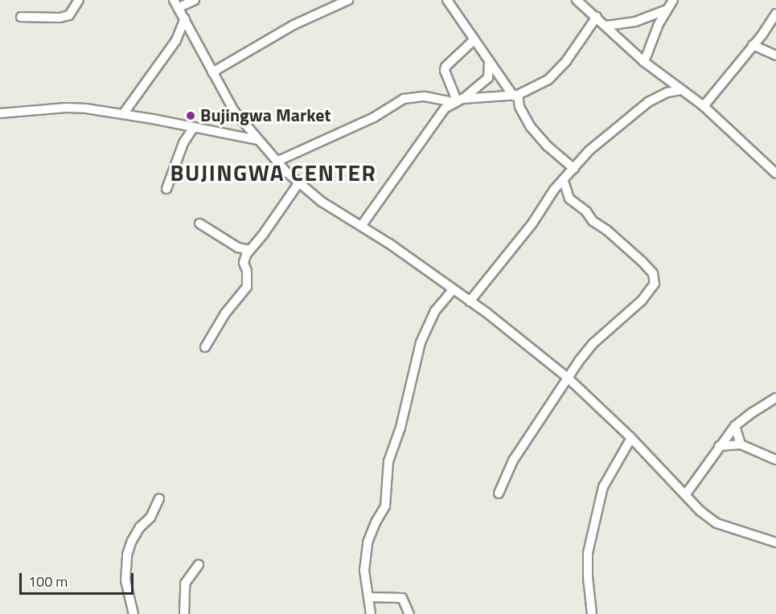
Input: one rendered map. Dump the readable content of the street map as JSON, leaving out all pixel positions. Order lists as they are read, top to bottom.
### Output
{
  "districts": ["BUJINGWA CENTER"],
  "places": ["Bujingwa Market"],
  "scale_bar": "100 m"
}
